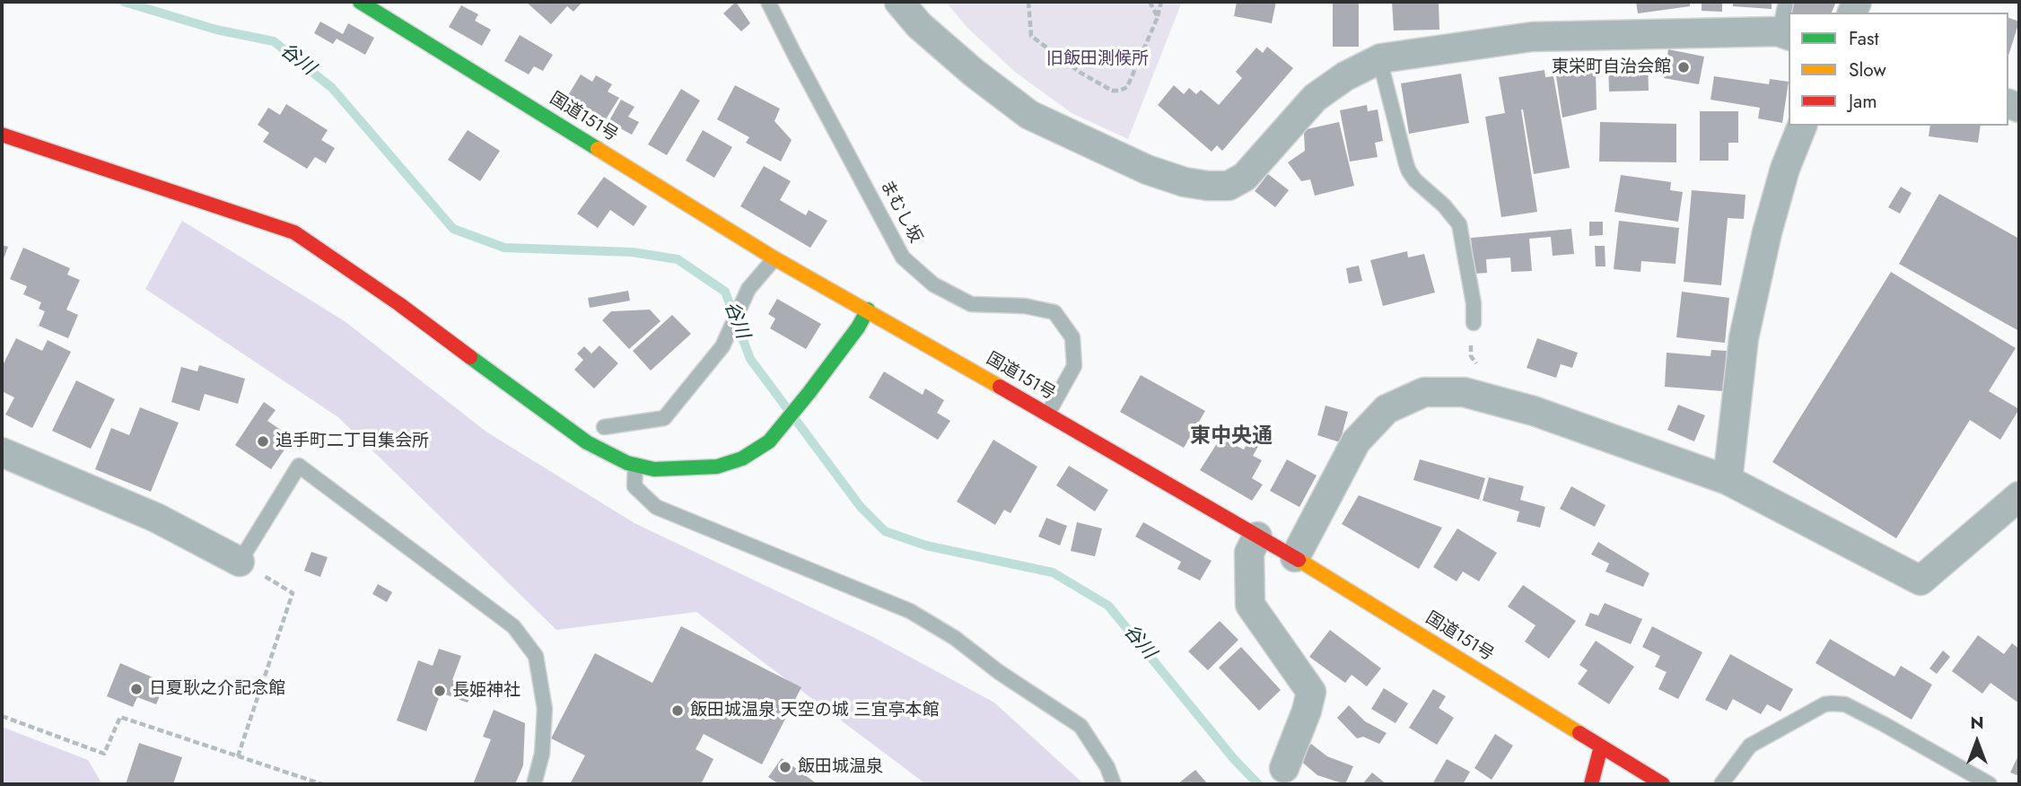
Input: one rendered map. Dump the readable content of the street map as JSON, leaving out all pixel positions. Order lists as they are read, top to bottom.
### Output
{
  "streets": {
    "main road": ["国道151号"],
    "lane": ["まむし坂"]
  },
  "crossings": [
    ["国道151号", "まむし坂"]
  ],
  "districts": ["東中央通"],
  "water": ["谷川"],
  "parks": ["旧飯田測候所"],
  "places": [
    "東栄町自治会館",
    "追手町二丁目集会所",
    "日夏耿之介記念館",
    "長姫神社",
    "飯田城温泉 天空の城 三宜亭本館",
    "飯田城温泉"
  ],
  "legend": ["Fast", "Slow", "Jam"],
  "north": "top"
}
